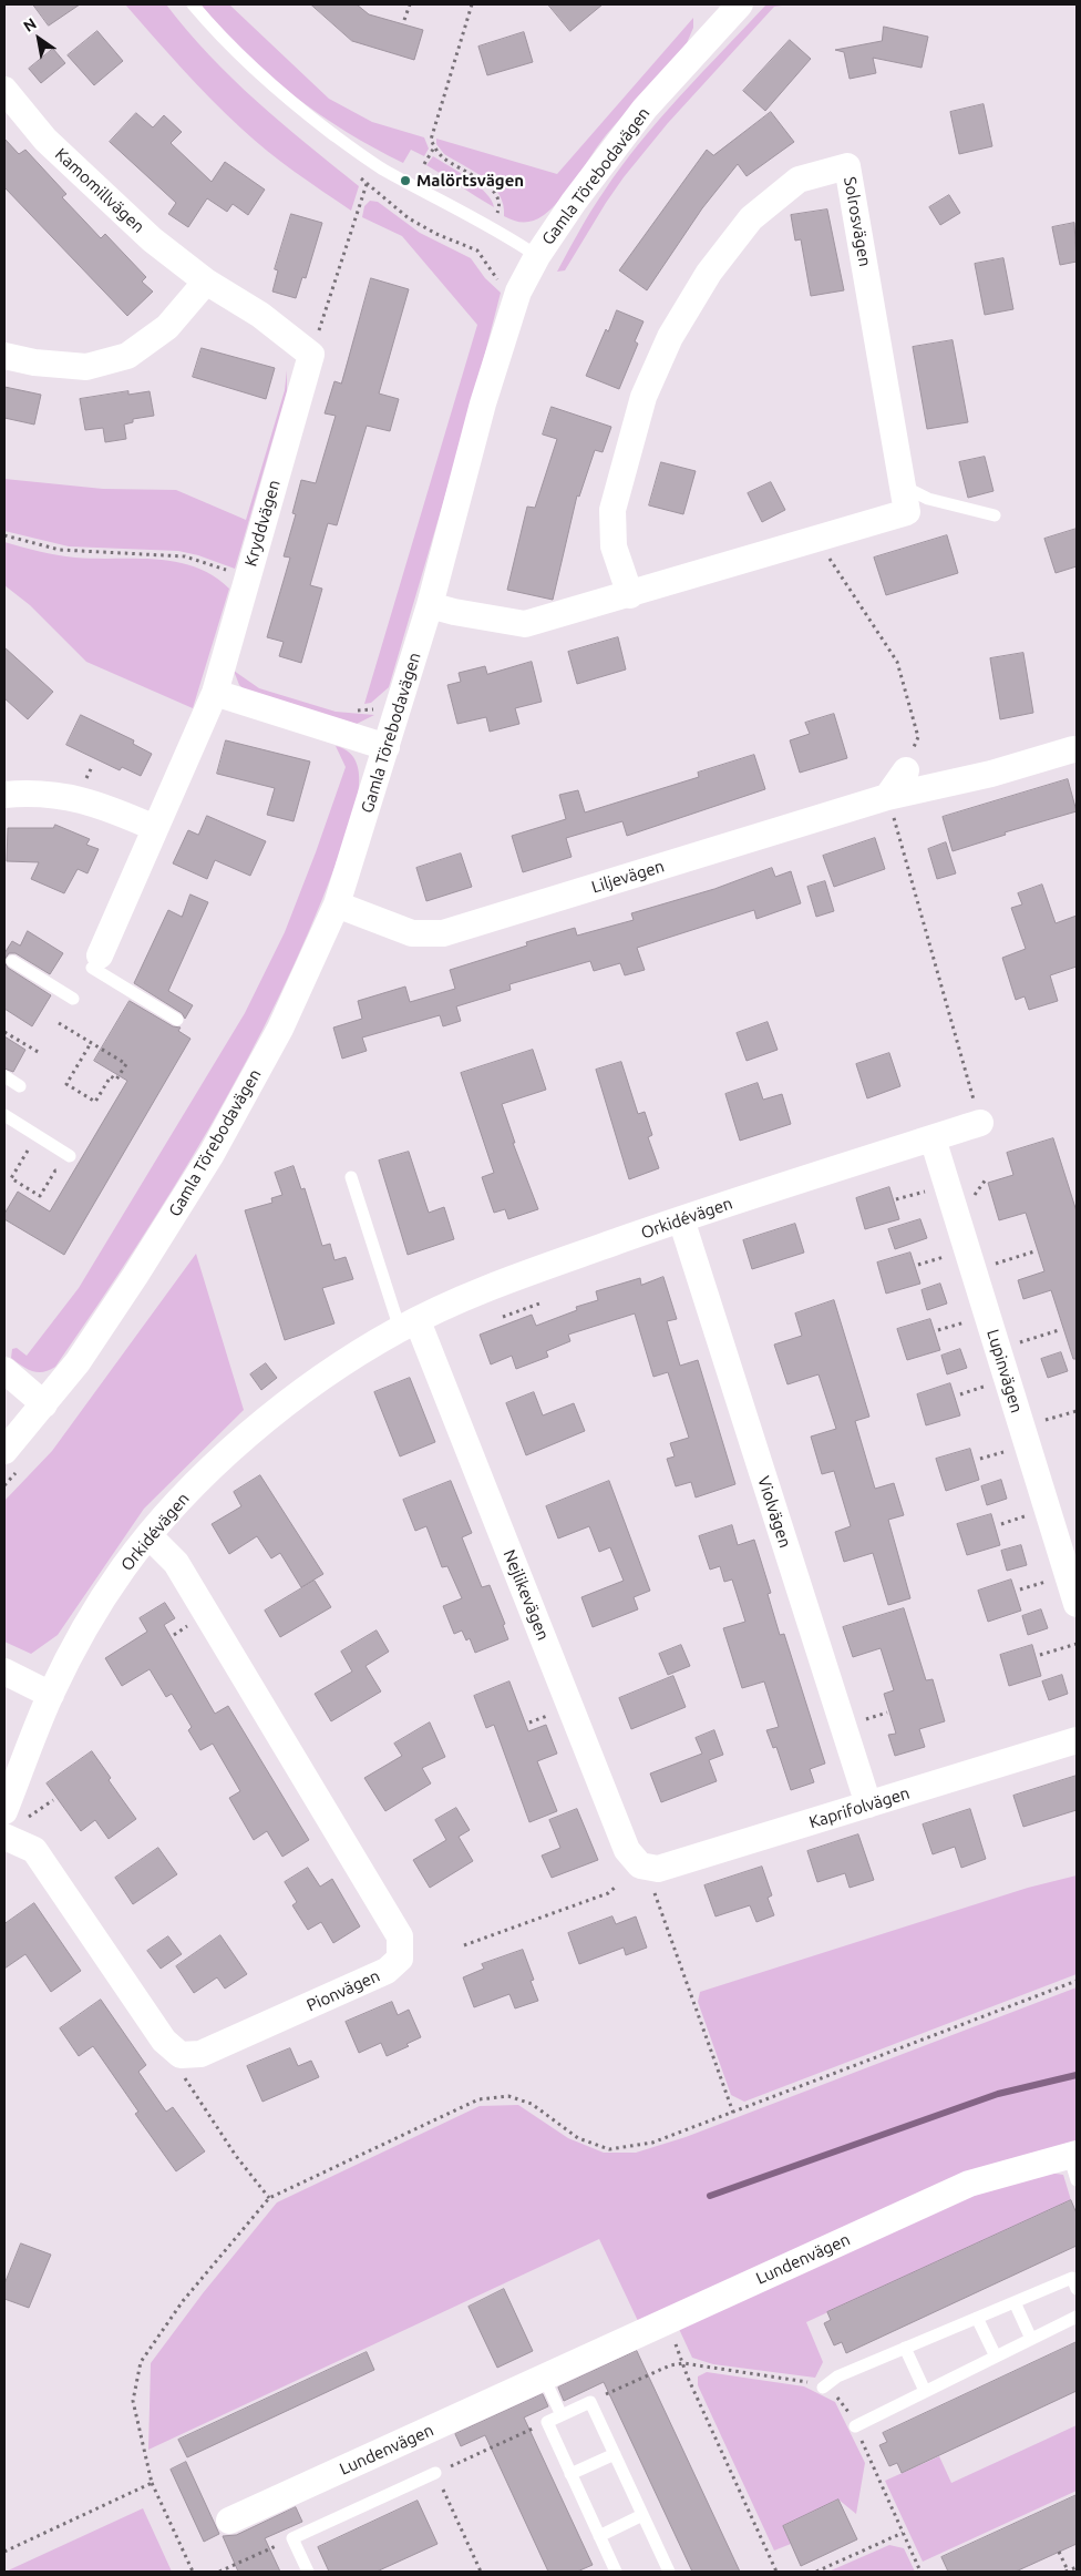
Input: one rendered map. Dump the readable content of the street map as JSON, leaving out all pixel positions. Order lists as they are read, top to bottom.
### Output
{
  "streets": {
    "street": [
      "Gamla Törebodavägen",
      "Kamomillvägen",
      "Solrosvägen",
      "Kryddvägen",
      "Liljevägen",
      "Orkidévägen",
      "Lupinvägen",
      "Violvägen",
      "Nejlikevägen",
      "Kaprifolvägen",
      "Pionvägen",
      "Lundenvägen"
    ]
  },
  "crossings": [
    ["Gamla Törebodavägen", "Solrosvägen"],
    ["Gamla Törebodavägen", "Liljevägen"],
    ["Kamomillvägen", "Kryddvägen"],
    ["Orkidévägen", "Lupinvägen"],
    ["Orkidévägen", "Violvägen"],
    ["Orkidévägen", "Nejlikevägen"],
    ["Orkidévägen", "Pionvägen"],
    ["Violvägen", "Kaprifolvägen"],
    ["Nejlikevägen", "Kaprifolvägen"]
  ],
  "places": ["Malörtsvägen"],
  "north": "top left"
}
